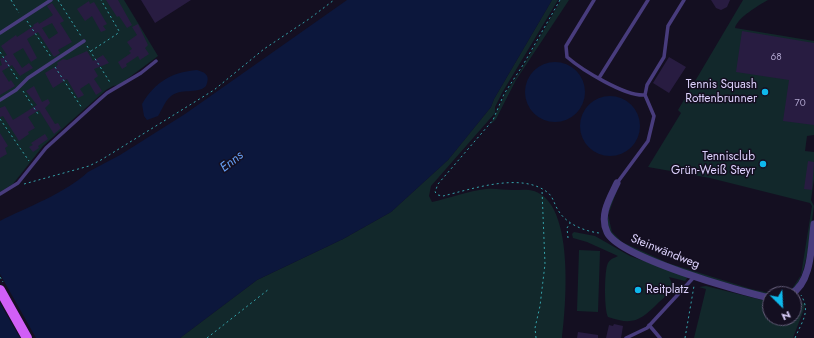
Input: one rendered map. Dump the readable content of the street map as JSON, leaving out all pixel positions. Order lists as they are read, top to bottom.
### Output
{
  "streets": {
    "street": ["Steinwändweg"]
  },
  "water": ["Enns"],
  "places": ["Tennis Squash Rottenbrunner", "Tennisclub Grün-Weiß Steyr", "Reitplatz"],
  "house_numbers": ["68", "70"],
  "north": "bottom right"
}
